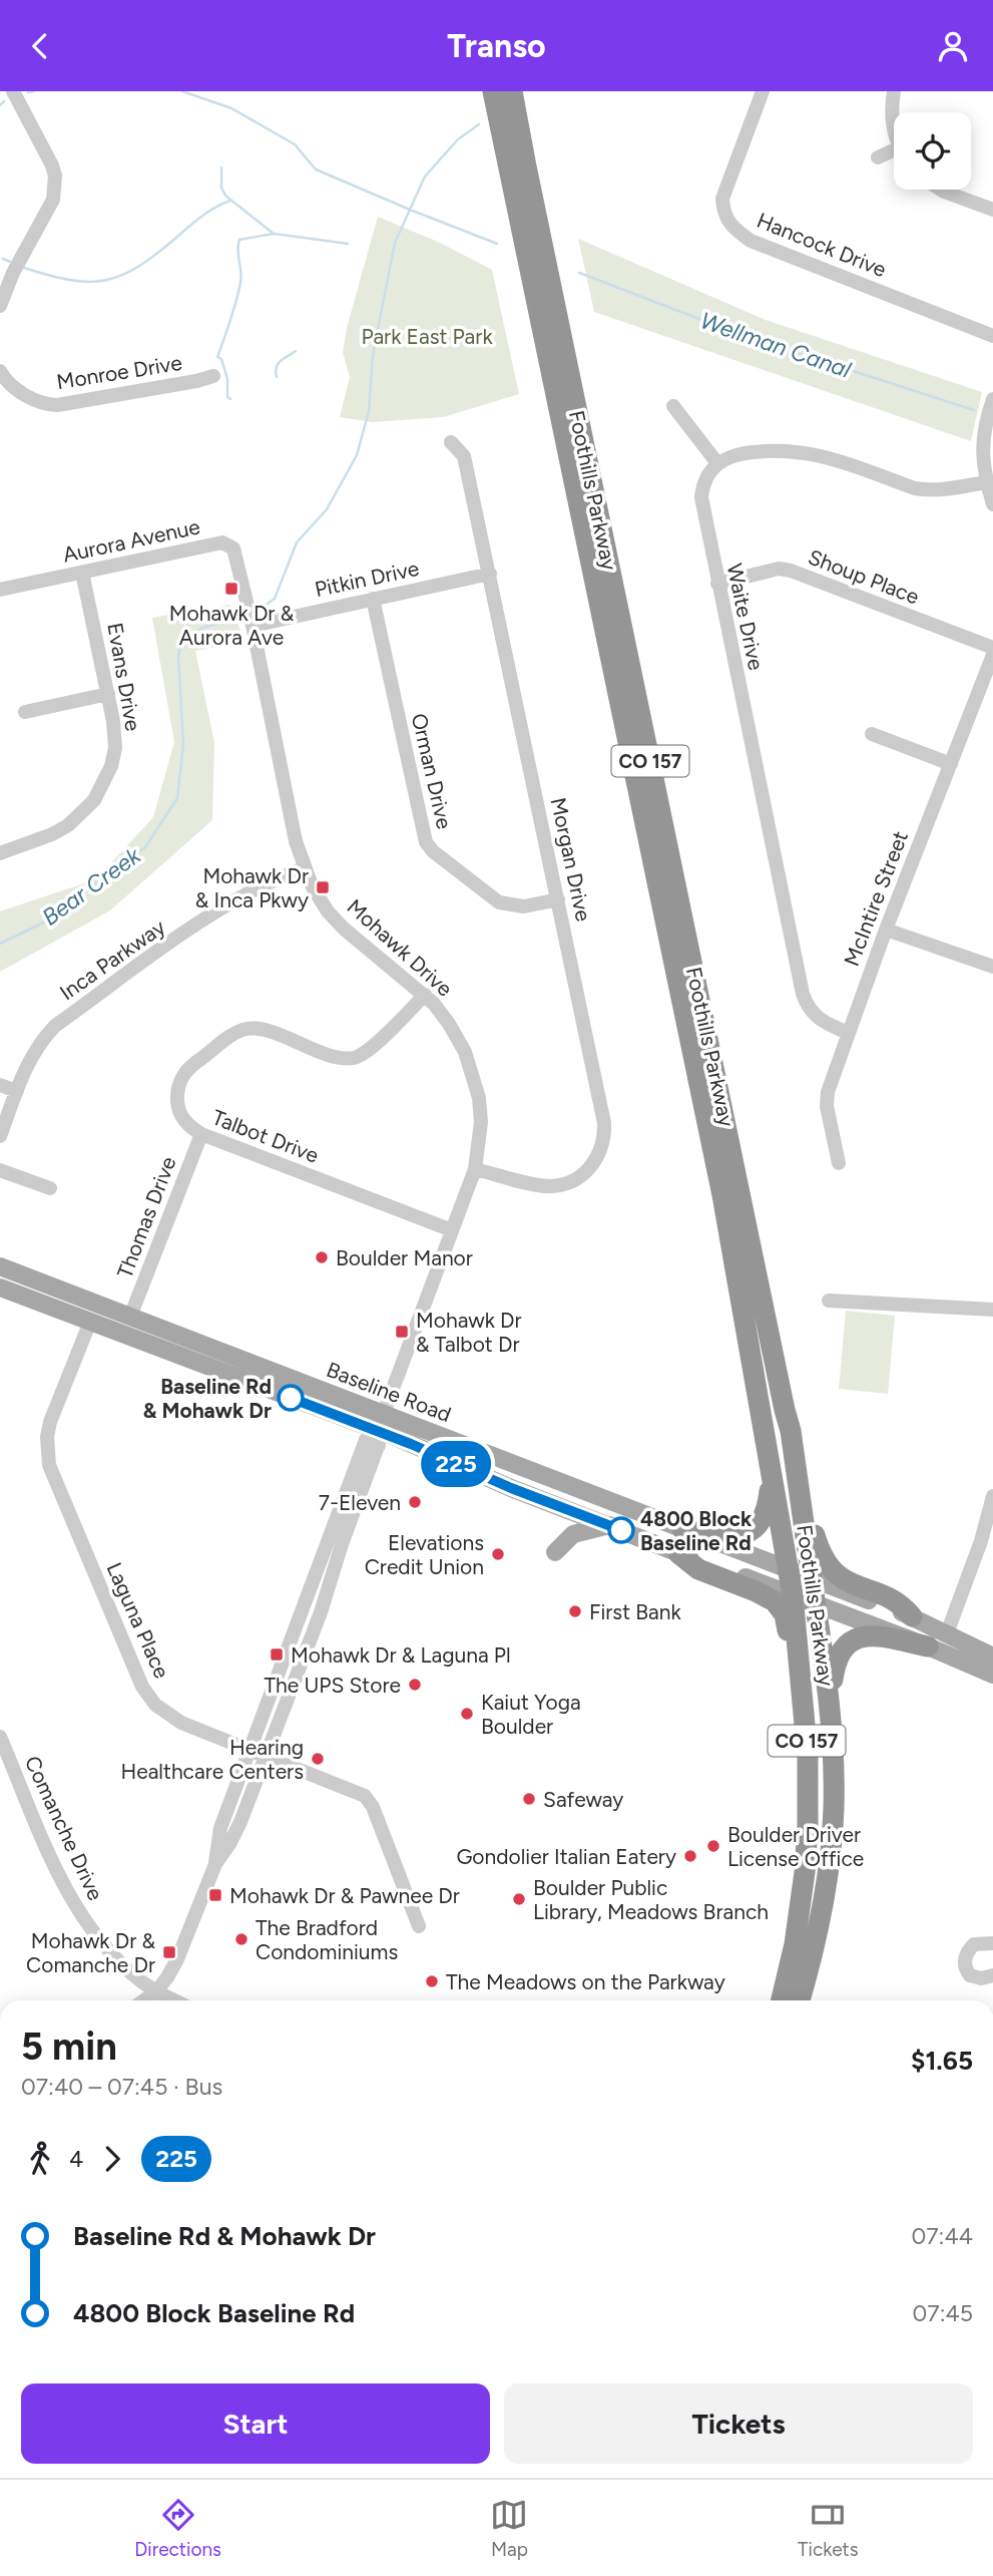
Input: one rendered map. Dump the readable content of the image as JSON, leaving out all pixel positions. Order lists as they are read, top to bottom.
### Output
{
  "streets": {
    "highway": ["Foothills Parkway", "CO 157"],
    "main road": ["Baseline Road"],
    "street": [
      "Hancock Drive",
      "Monroe Drive",
      "Aurora Avenue",
      "Shoup Place",
      "Pitkin Drive",
      "Waite Drive",
      "Evans Drive",
      "Orman Drive",
      "Morgan Drive",
      "McIntire Street",
      "Mohawk Drive",
      "Inca Parkway",
      "Talbot Drive",
      "Thomas Drive",
      "Laguna Place",
      "Comanche Drive"
    ]
  },
  "crossings": [
    ["Foothills Parkway", "Baseline Road"],
    ["Aurora Avenue", "Pitkin Drive"],
    ["Aurora Avenue", "Evans Drive"],
    ["Aurora Avenue", "Mohawk Drive"],
    ["Shoup Place", "Waite Drive"],
    ["Pitkin Drive", "Orman Drive"],
    ["Pitkin Drive", "Morgan Drive"],
    ["Pitkin Drive", "Mohawk Drive"],
    ["Waite Drive", "McIntire Street"],
    ["Orman Drive", "Morgan Drive"],
    ["Morgan Drive", "Mohawk Drive"],
    ["Mohawk Drive", "Inca Parkway"],
    ["Mohawk Drive", "Talbot Drive"],
    ["Mohawk Drive", "Baseline Road"],
    ["Mohawk Drive", "Laguna Place"],
    ["Mohawk Drive", "Comanche Drive"],
    ["Talbot Drive", "Thomas Drive"],
    ["Thomas Drive", "Baseline Road"],
    ["Baseline Road", "Laguna Place"]
  ],
  "water": ["Wellman Canal", "Bear Creek"],
  "parks": ["Park East Park"],
  "places": {
    "transit": [
      "Mohawk Dr & Aurora Ave",
      "Mohawk Dr & Inca Pkwy",
      "Mohawk Dr & Talbot Dr",
      "Mohawk Dr & Laguna Pl",
      "Mohawk Dr & Pawnee Dr",
      "Mohawk Dr & Comanche Dr"
    ],
    "other": [
      "Boulder Manor",
      "Baseline Rd & Mohawk Dr",
      "7-Eleven",
      "4800 Block Baseline Rd",
      "Elevations Credit Union",
      "First Bank",
      "The UPS Store",
      "Kaiut Yoga Boulder",
      "Hearing Healthcare Centers",
      "Safeway",
      "Boulder Driver License Office",
      "Gondolier Italian Eatery",
      "Boulder Public Library, Meadows Branch",
      "The Bradford Condominiums",
      "The Meadows on the Parkway"
    ]
  },
  "lines": ["bus line 225"],
  "page": {
    "header": "Transo",
    "on_map": "225",
    "heading": ["5 min", "07:40 – 07:45 · Bus", "$1.65"],
    "legs": ["4", "225"],
    "list": [
      {
        "name": "Baseline Rd & Mohawk Dr",
        "value": "07:44"
      },
      {
        "name": "4800 Block Baseline Rd",
        "value": "07:45"
      }
    ],
    "buttons": ["Start", "Tickets"],
    "tabs": ["Directions", "Map", "Tickets"]
  }
}
